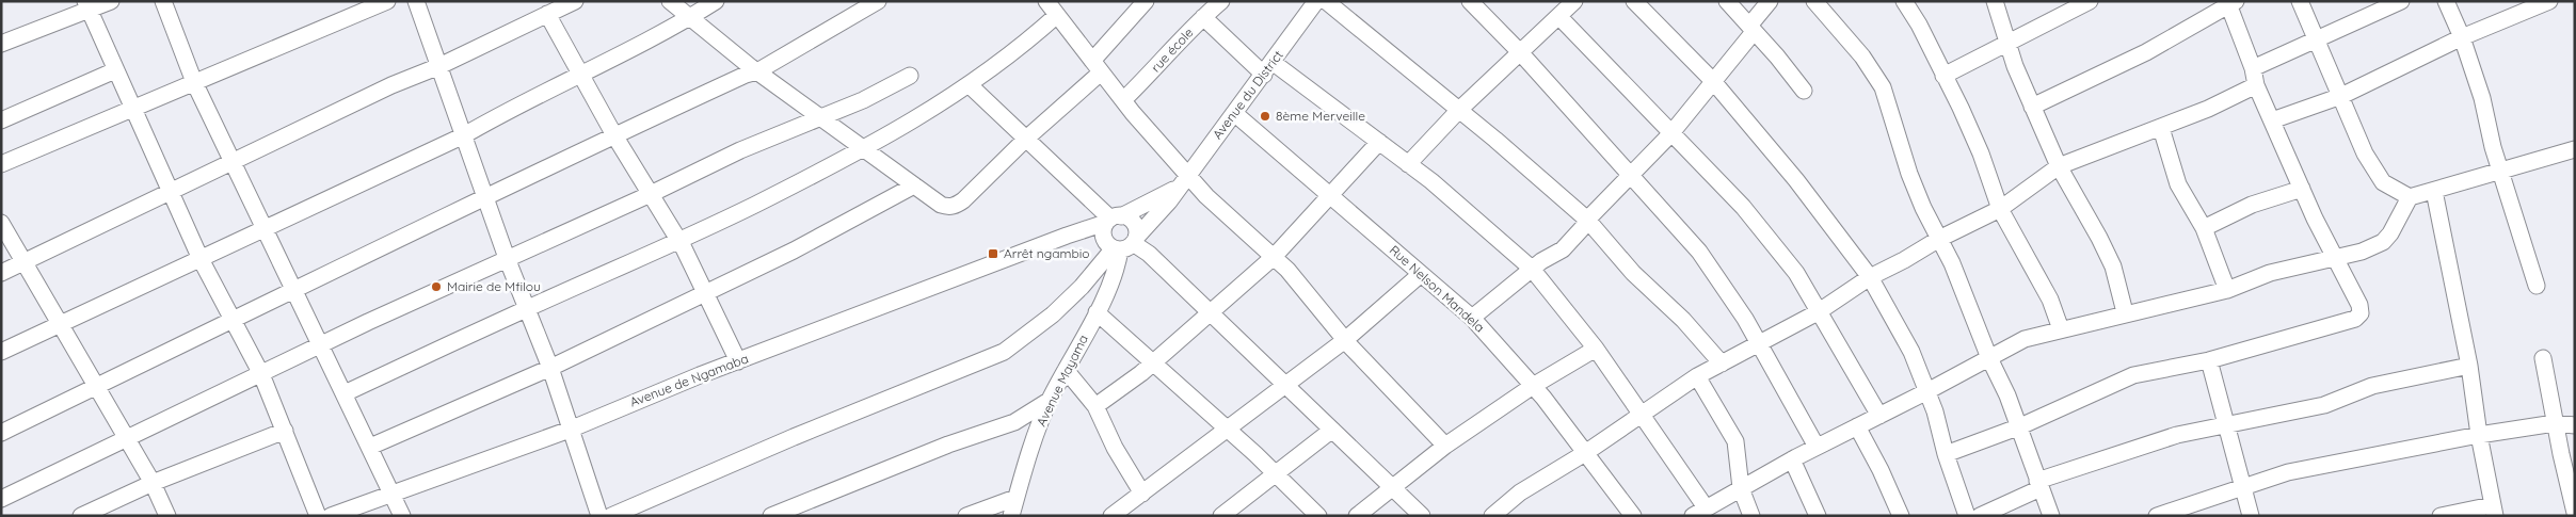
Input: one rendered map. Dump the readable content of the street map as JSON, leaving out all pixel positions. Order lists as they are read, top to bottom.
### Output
{
  "streets": {
    "street": [
      "rue école",
      "Avenue du District",
      "Rue Nelson Mandela",
      "Avenue de Ngamaba",
      "Avenue Mayama"
    ]
  },
  "crossings": [
    ["Avenue du District", "Rue Nelson Mandela"],
    ["Avenue du District", "Avenue de Ngamaba"],
    ["Avenue du District", "Avenue Mayama"],
    ["Avenue de Ngamaba", "Avenue Mayama"]
  ],
  "places": {
    "other": ["8ème Merveille", "Mairie de Mfilou"],
    "transit": ["Arrêt ngambio"]
  }
}
